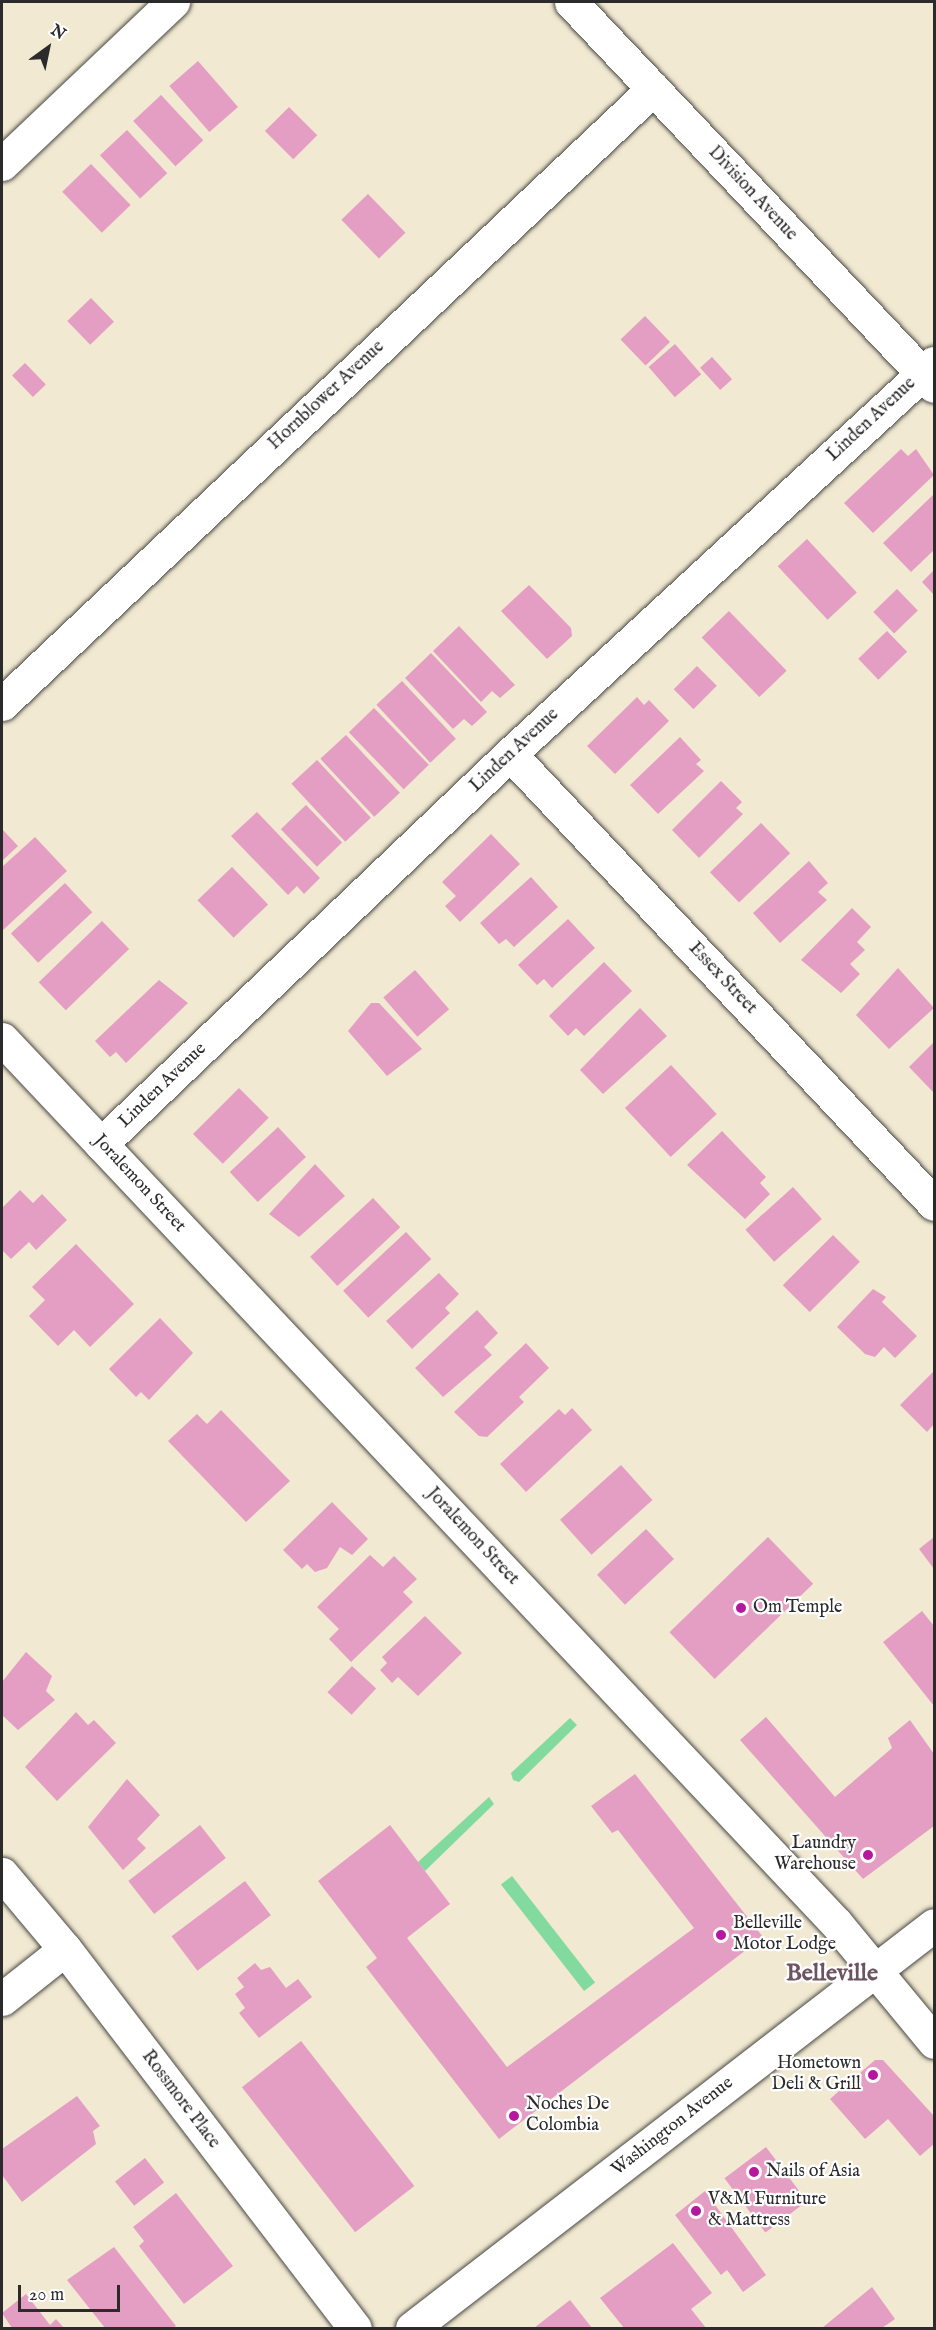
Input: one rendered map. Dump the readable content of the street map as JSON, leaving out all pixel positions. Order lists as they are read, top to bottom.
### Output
{
  "streets": {
    "street": [
      "Division Avenue",
      "Hornblower Avenue",
      "Linden Avenue",
      "Essex Street",
      "Joralemon Street",
      "Rossmore Place",
      "Washington Avenue"
    ]
  },
  "crossings": [
    ["Division Avenue", "Hornblower Avenue"],
    ["Division Avenue", "Linden Avenue"],
    ["Linden Avenue", "Essex Street"],
    ["Linden Avenue", "Joralemon Street"],
    ["Joralemon Street", "Washington Avenue"]
  ],
  "districts": ["Belleville"],
  "places": [
    "Om Temple",
    "Laundry Warehouse",
    "Belleville Motor Lodge",
    "Hometown Deli & Grill",
    "Noches De Colombia",
    "Nails of Asia",
    "V&M Furniture & Mattress"
  ],
  "scale_bar": "20 m",
  "north": "top right"
}
